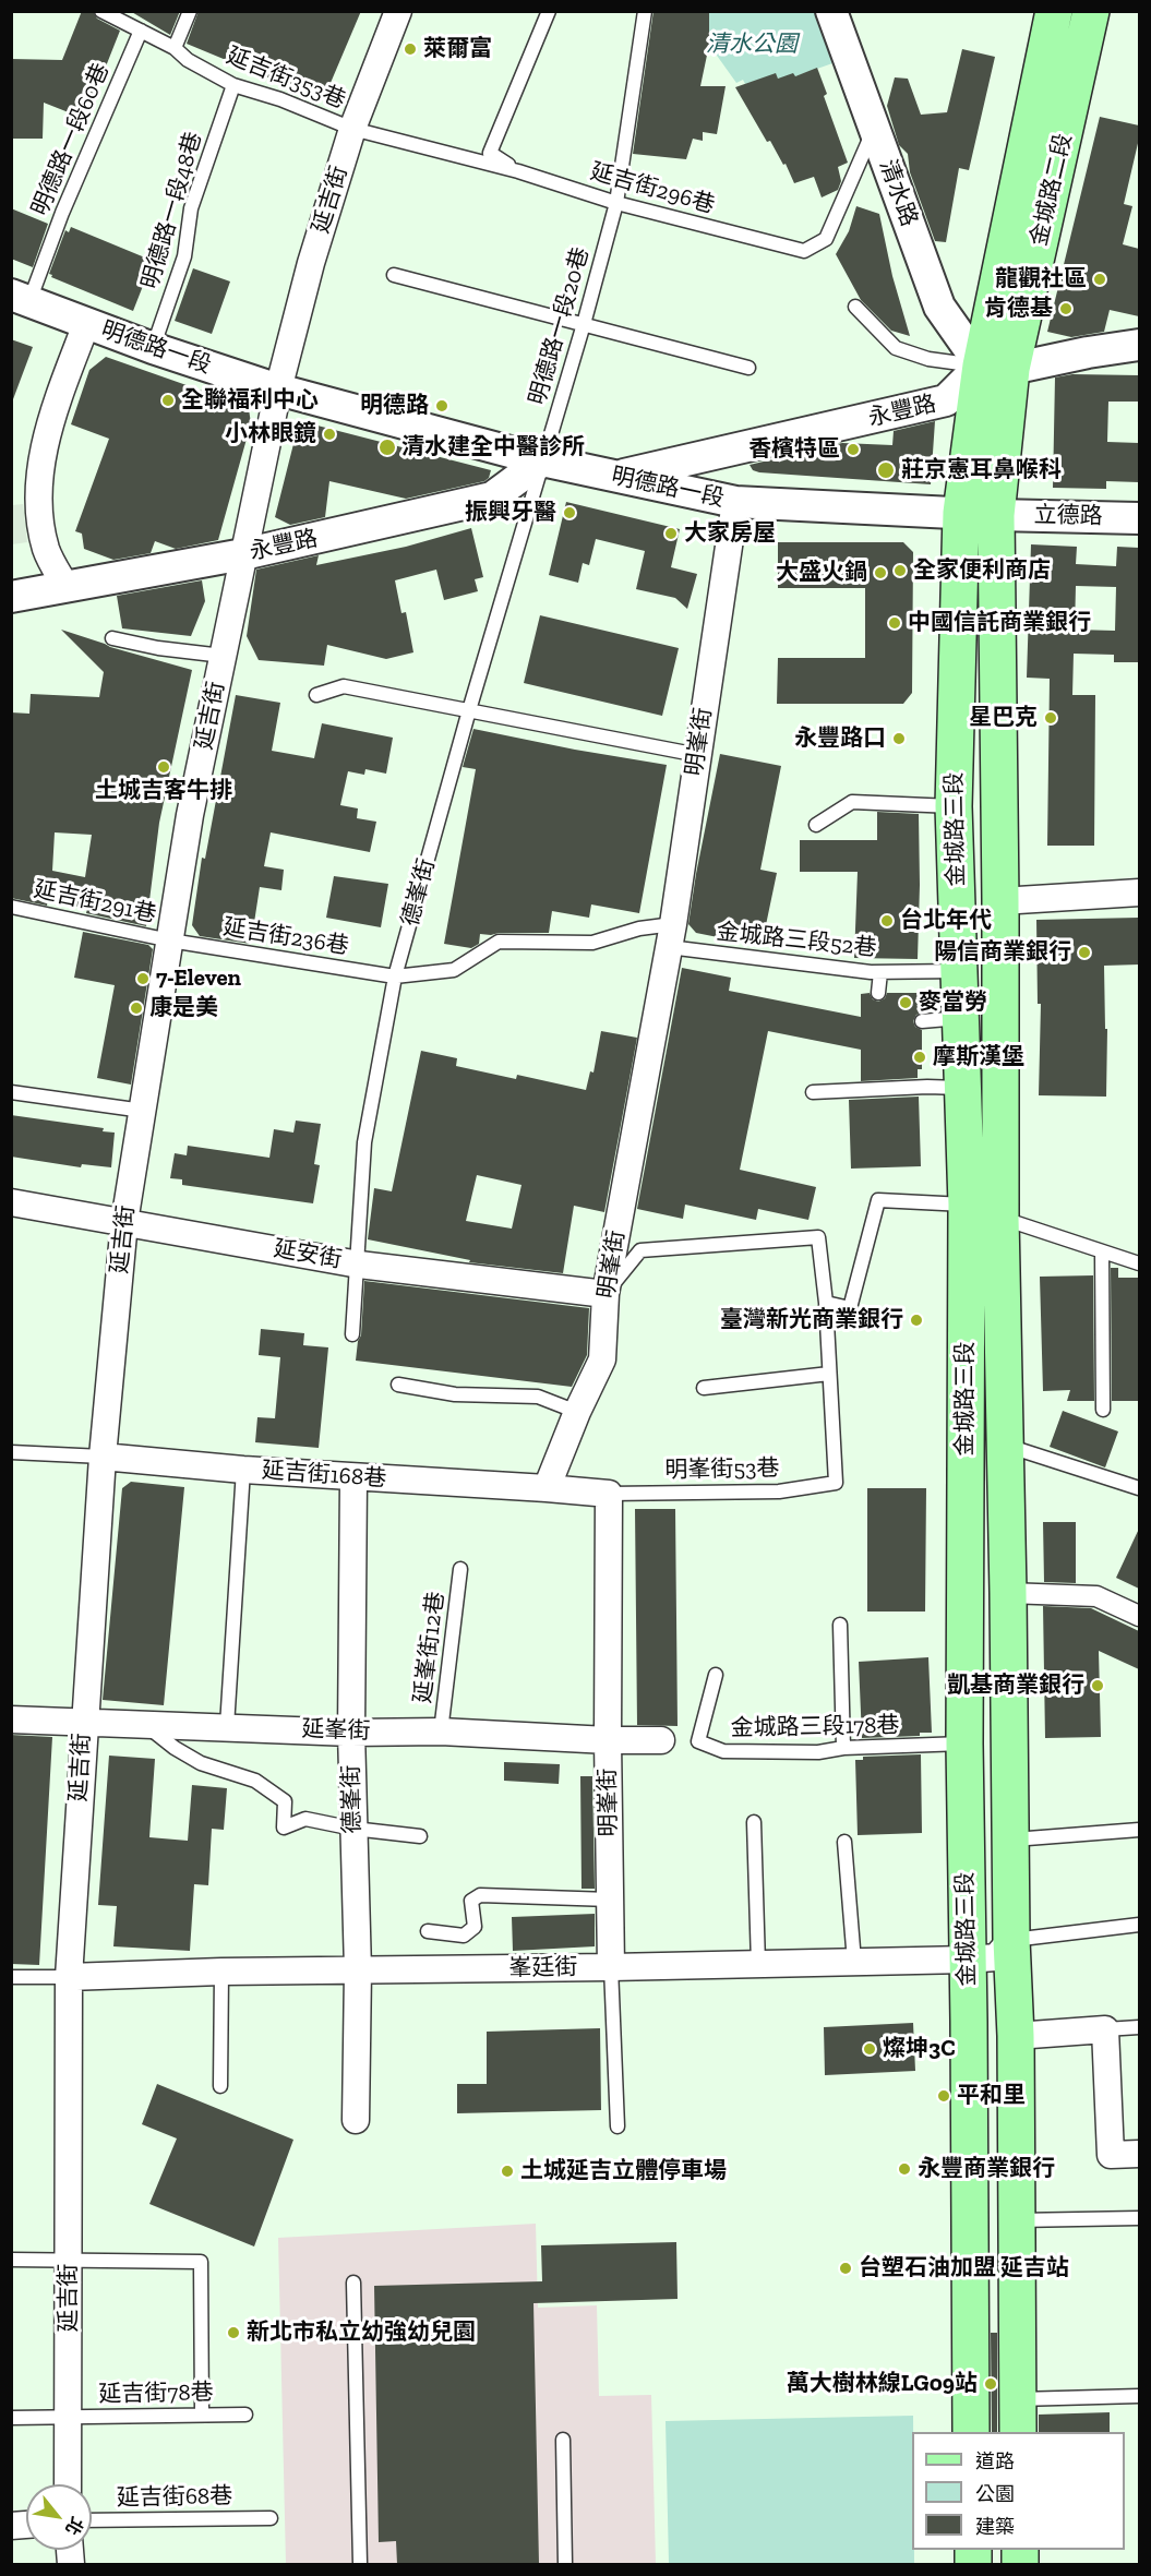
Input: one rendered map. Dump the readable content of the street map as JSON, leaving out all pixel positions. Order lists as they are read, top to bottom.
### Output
{
  "streets": {
    "main road": ["金城路二段", "金城路三段"],
    "street": [
      "清水路",
      "延吉街",
      "明德路一段",
      "永豐路",
      "立德路",
      "明峯街",
      "德峯街",
      "延安街",
      "延吉街168巷",
      "延峯街",
      "峯廷街"
    ],
    "lane": [
      "延吉街353巷",
      "明德路一段60巷",
      "延吉街296巷",
      "明德路一段48巷",
      "明德路一段20巷",
      "延吉街291巷",
      "延吉街236巷",
      "金城路三段52巷",
      "明峯街53巷",
      "延峯街12巷",
      "金城路三段178巷",
      "延吉街78巷",
      "延吉街68巷"
    ]
  },
  "crossings": [
    ["延吉街353巷", "明德路一段60巷"],
    ["延吉街353巷", "延吉街296巷"],
    ["延吉街353巷", "延吉街"],
    ["延吉街353巷", "明德路一段48巷"],
    ["明德路一段60巷", "明德路一段"],
    ["延吉街296巷", "清水路"],
    ["延吉街296巷", "延吉街"],
    ["延吉街296巷", "明德路一段20巷"],
    ["金城路二段", "清水路"],
    ["金城路二段", "永豐路"],
    ["金城路二段", "金城路三段"],
    ["清水路", "永豐路"],
    ["清水路", "金城路三段"],
    ["延吉街", "明德路一段"],
    ["延吉街", "永豐路"],
    ["延吉街", "延吉街291巷"],
    ["延吉街", "延吉街236巷"],
    ["延吉街", "延安街"],
    ["延吉街", "延吉街168巷"],
    ["延吉街", "延峯街"],
    ["延吉街", "峯廷街"],
    ["延吉街", "延吉街78巷"],
    ["明德路一段48巷", "明德路一段"],
    ["明德路一段20巷", "明德路一段"],
    ["明德路一段20巷", "永豐路"],
    ["明德路一段20巷", "德峯街"],
    ["明德路一段", "永豐路"],
    ["明德路一段", "立德路"],
    ["明德路一段", "明峯街"],
    ["明德路一段", "金城路三段"],
    ["明德路一段", "德峯街"],
    ["永豐路", "金城路三段"],
    ["永豐路", "德峯街"],
    ["立德路", "金城路三段"],
    ["明峯街", "金城路三段52巷"],
    ["明峯街", "延安街"],
    ["明峯街", "明峯街53巷"],
    ["明峯街", "延吉街168巷"],
    ["明峯街", "延峯街"],
    ["明峯街", "峯廷街"],
    ["金城路三段", "金城路三段52巷"],
    ["金城路三段", "金城路三段178巷"],
    ["金城路三段", "峯廷街"],
    ["德峯街", "延吉街236巷"],
    ["德峯街", "金城路三段52巷"],
    ["德峯街", "延安街"],
    ["德峯街", "延吉街168巷"],
    ["德峯街", "延峯街"],
    ["德峯街", "峯廷街"],
    ["延吉街291巷", "延吉街236巷"],
    ["延吉街236巷", "金城路三段52巷"],
    ["延峯街12巷", "延峯街"]
  ],
  "parks": ["清水公園"],
  "places": [
    "萊爾富",
    "龍觀社區",
    "肯德基",
    "全聯福利中心",
    "明德路",
    "小林眼鏡",
    "清水建全中醫診所",
    "香檳特區",
    "莊京憲耳鼻喉科",
    "振興牙醫",
    "大家房屋",
    "全家便利商店",
    "大盛火鍋",
    "中國信託商業銀行",
    "星巴克",
    "永豐路口",
    "土城吉客牛排",
    "台北年代",
    "陽信商業銀行",
    "7-Eleven",
    "麥當勞",
    "康是美",
    "摩斯漢堡",
    "臺灣新光商業銀行",
    "凱基商業銀行",
    "燦坤3C",
    "平和里",
    "永豐商業銀行",
    "土城延吉立體停車場",
    "台塑石油加盟 延吉站",
    "新北市私立幼強幼兒園",
    "萬大樹林線LG09站"
  ],
  "legend": ["道路", "公園", "建築"],
  "north": "bottom right"
}
